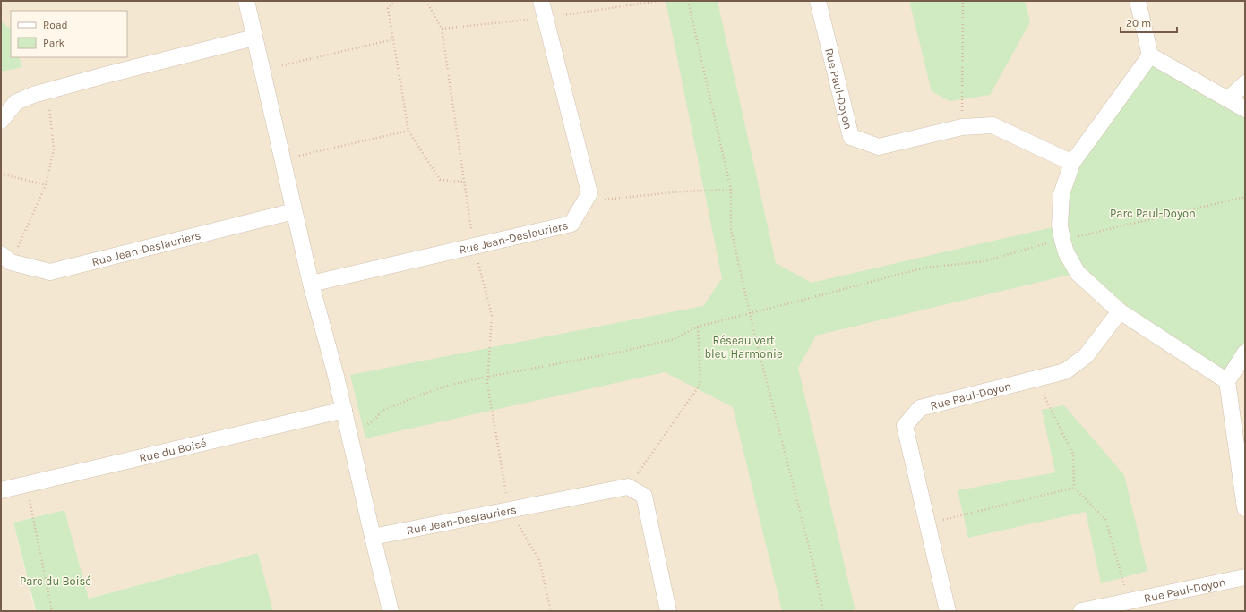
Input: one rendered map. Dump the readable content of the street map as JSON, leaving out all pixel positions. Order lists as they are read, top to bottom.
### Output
{
  "streets": {
    "street": ["Rue Paul-Doyon", "Rue Jean-Deslauriers", "Rue du Boisé"]
  },
  "parks": ["Parc Paul-Doyon", "Réseau vert bleu Harmonie", "Parc du Boisé"],
  "legend": ["Road", "Park"],
  "scale_bar": "20 m"
}
